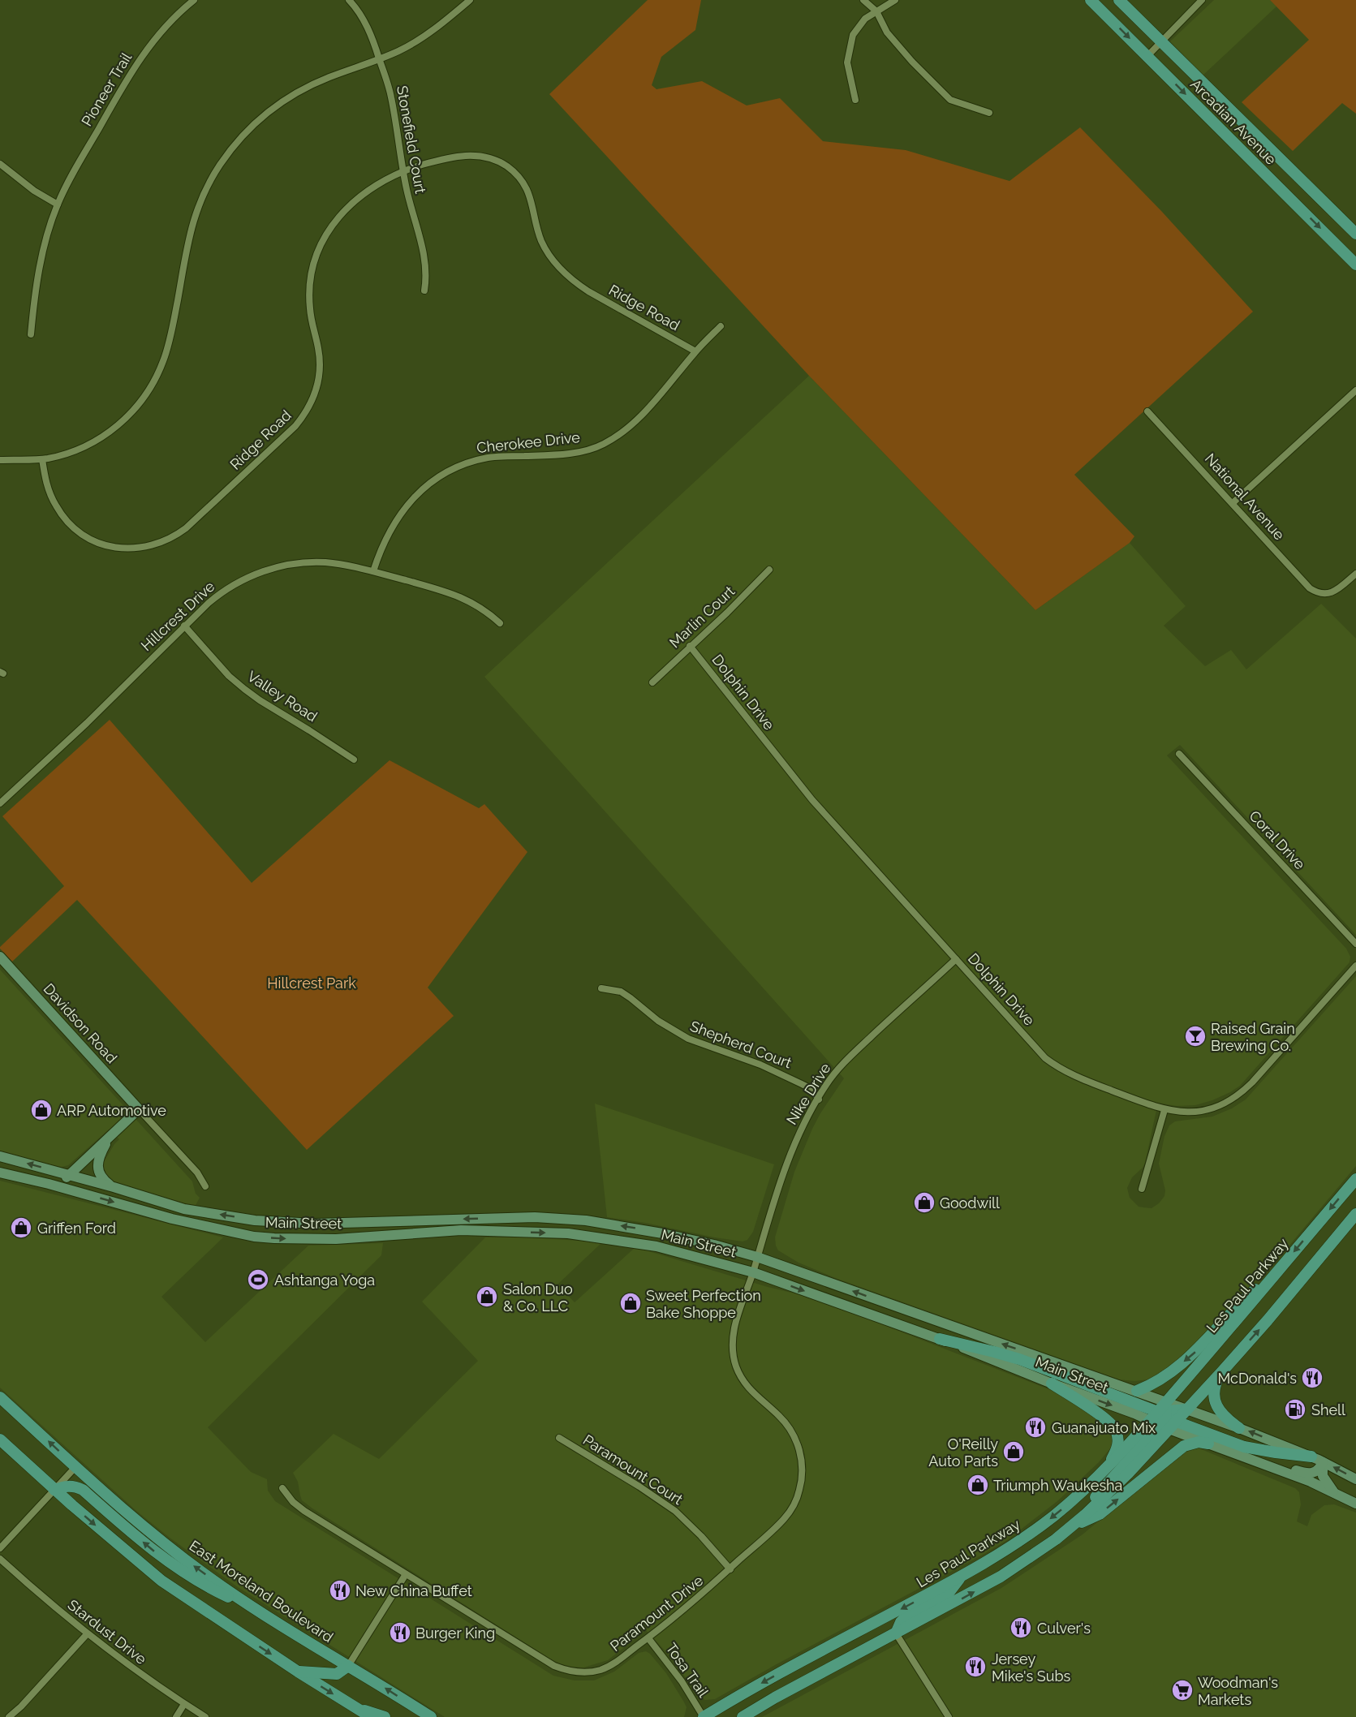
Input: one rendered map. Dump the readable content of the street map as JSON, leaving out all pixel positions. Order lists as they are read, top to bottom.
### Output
{
  "streets": {
    "main road": [
      "Arcadian Avenue",
      "Davidson Road",
      "Main Street",
      "Les Paul Parkway",
      "East Moreland Boulevard"
    ],
    "street": [
      "Pioneer Trail",
      "Stonefield Court",
      "Ridge Road",
      "Cherokee Drive",
      "National Avenue",
      "Hillcrest Drive",
      "Marlin Court",
      "Dolphin Drive",
      "Valley Road",
      "Coral Drive",
      "Shepherd Court",
      "Nike Drive",
      "Paramount Court",
      "Paramount Drive",
      "Stardust Drive",
      "Tosa Trail"
    ]
  },
  "crossings": [
    ["Stonefield Court", "Ridge Road"],
    ["Ridge Road", "Cherokee Drive"],
    ["Cherokee Drive", "Hillcrest Drive"],
    ["Hillcrest Drive", "Valley Road"],
    ["Marlin Court", "Dolphin Drive"],
    ["Dolphin Drive", "Nike Drive"],
    ["Shepherd Court", "Nike Drive"],
    ["Nike Drive", "Main Street"],
    ["Nike Drive", "Paramount Drive"],
    ["Main Street", "Les Paul Parkway"],
    ["Main Street", "Paramount Drive"],
    ["Les Paul Parkway", "Tosa Trail"],
    ["Paramount Court", "Paramount Drive"],
    ["Paramount Drive", "Tosa Trail"]
  ],
  "parks": ["Hillcrest Park"],
  "places": {
    "bar": ["Raised Grain Brewing Co."],
    "shop": [
      "ARP Automotive",
      "Goodwill",
      "Griffen Ford",
      "Salon Duo & Co. LLC",
      "Sweet Perfection Bake Shoppe",
      "O'Reilly Auto Parts",
      "Triumph Waukesha"
    ],
    "sports": ["Ashtanga Yoga"],
    "restaurant": [
      "McDonald's",
      "Guanajuato Mix",
      "New China Buffet",
      "Culver's",
      "Burger King",
      "Jersey Mike's Subs"
    ],
    "fuel station": ["Shell"],
    "supermarket": ["Woodman's Markets"]
  }
}
